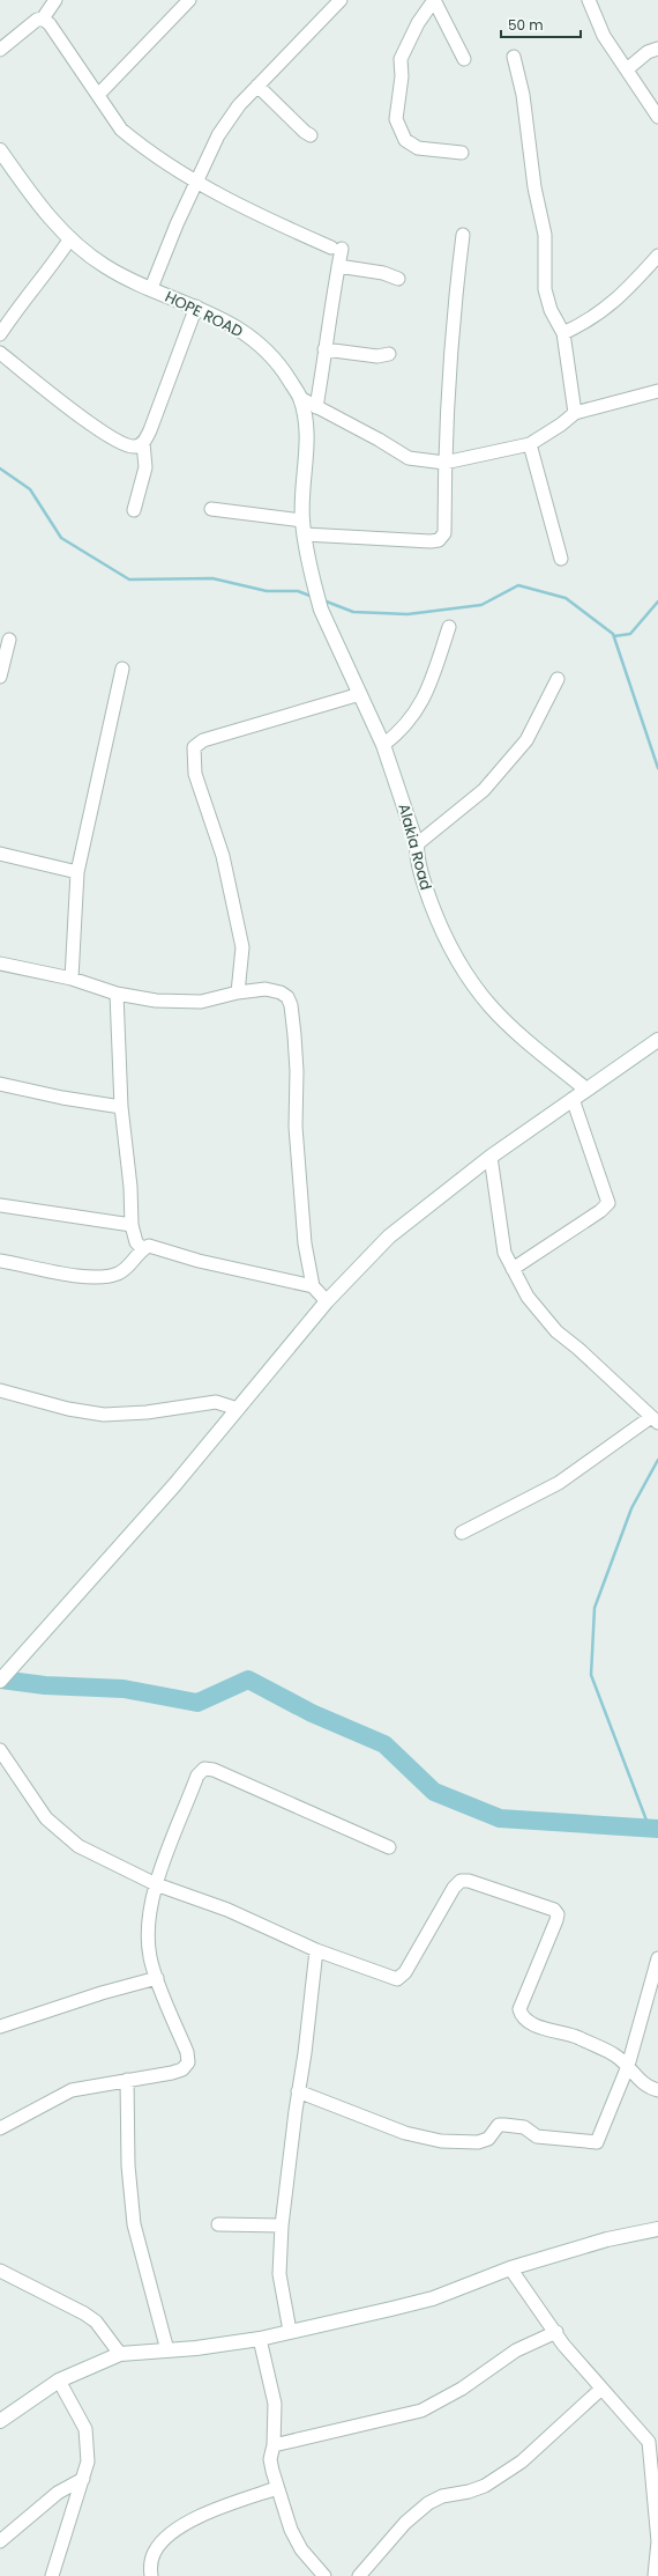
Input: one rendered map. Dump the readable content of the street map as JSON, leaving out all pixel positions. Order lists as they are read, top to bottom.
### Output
{
  "streets": {
    "street": ["HOPE ROAD", "Alakia Road"]
  },
  "crossings": [
    ["HOPE ROAD", "Alakia Road"]
  ],
  "scale_bar": "50 m"
}
